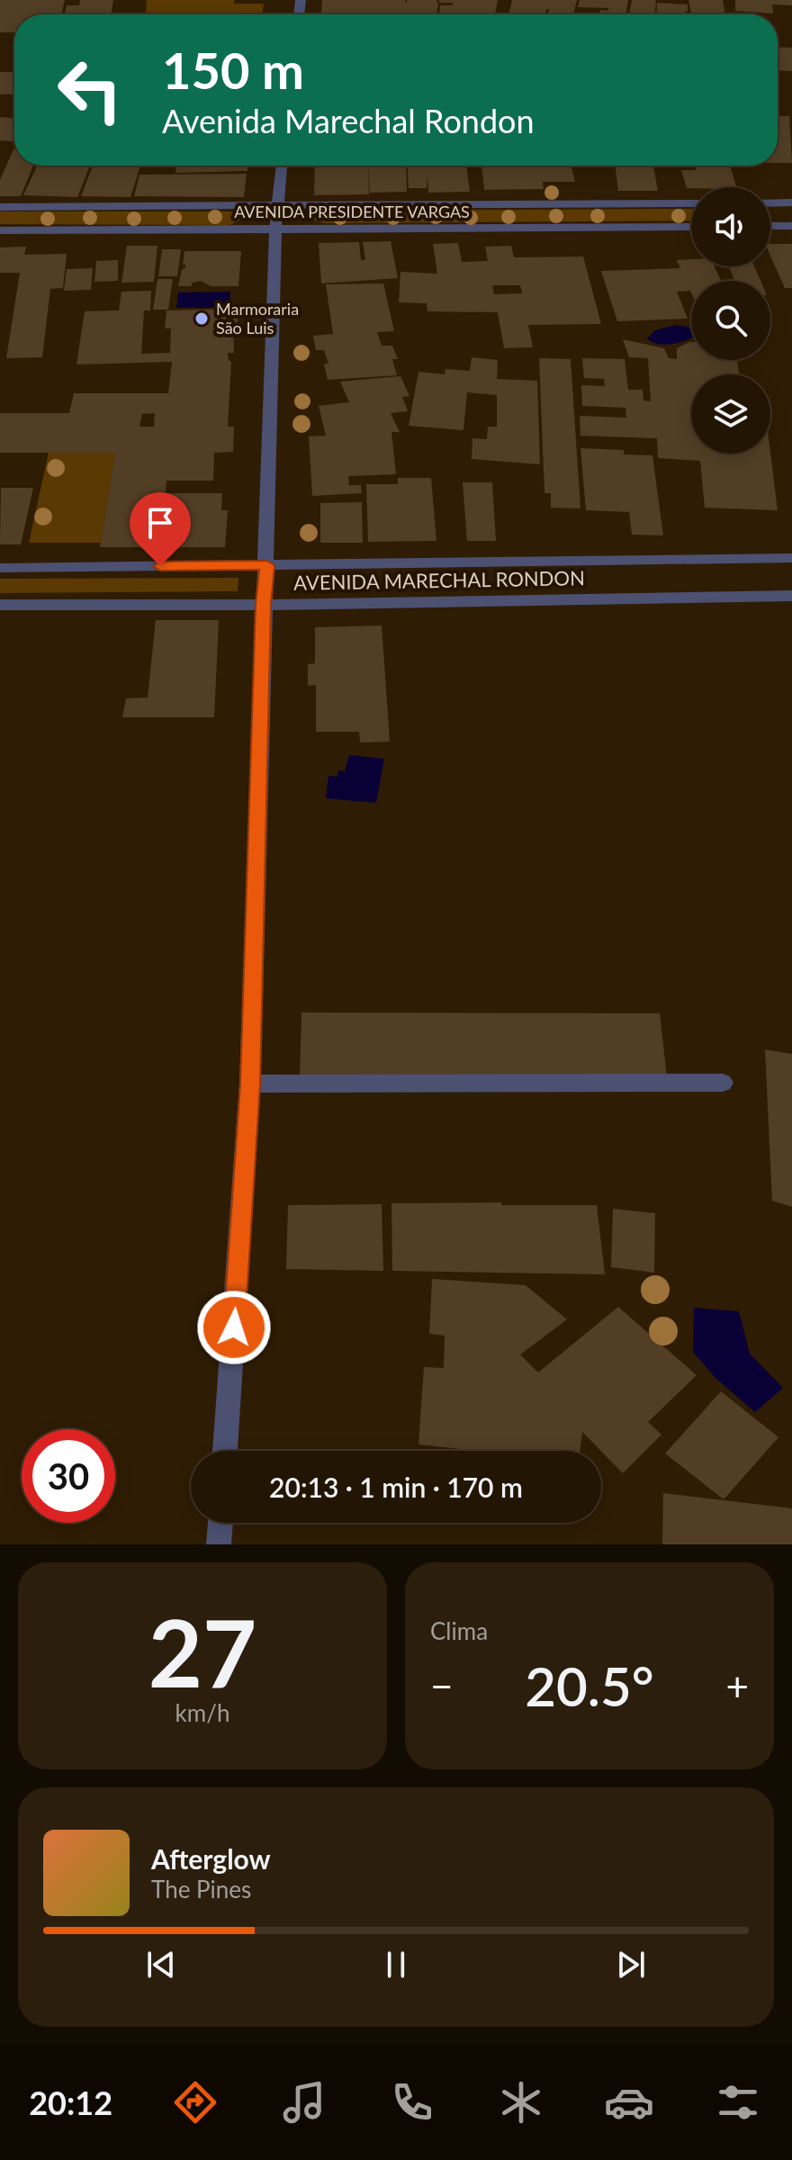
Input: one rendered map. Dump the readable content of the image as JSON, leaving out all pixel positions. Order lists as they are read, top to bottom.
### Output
{
  "streets": {
    "street": ["AVENIDA PRESIDENTE VARGAS", "AVENIDA MARECHAL RONDON"]
  },
  "places": ["Marmoraria São Luis"],
  "page": {
    "turn": ["150 m", "Avenida Marechal Rondon"],
    "limit": "30",
    "trip": "20:13 · 1 min · 170 m",
    "tile": [
      ["27", "km/h"],
      "Clima"
    ],
    "heat": ["−", "20.5°", "+"],
    "song": ["Afterglow", "The Pines"],
    "tabs": "20:12"
  }
}
